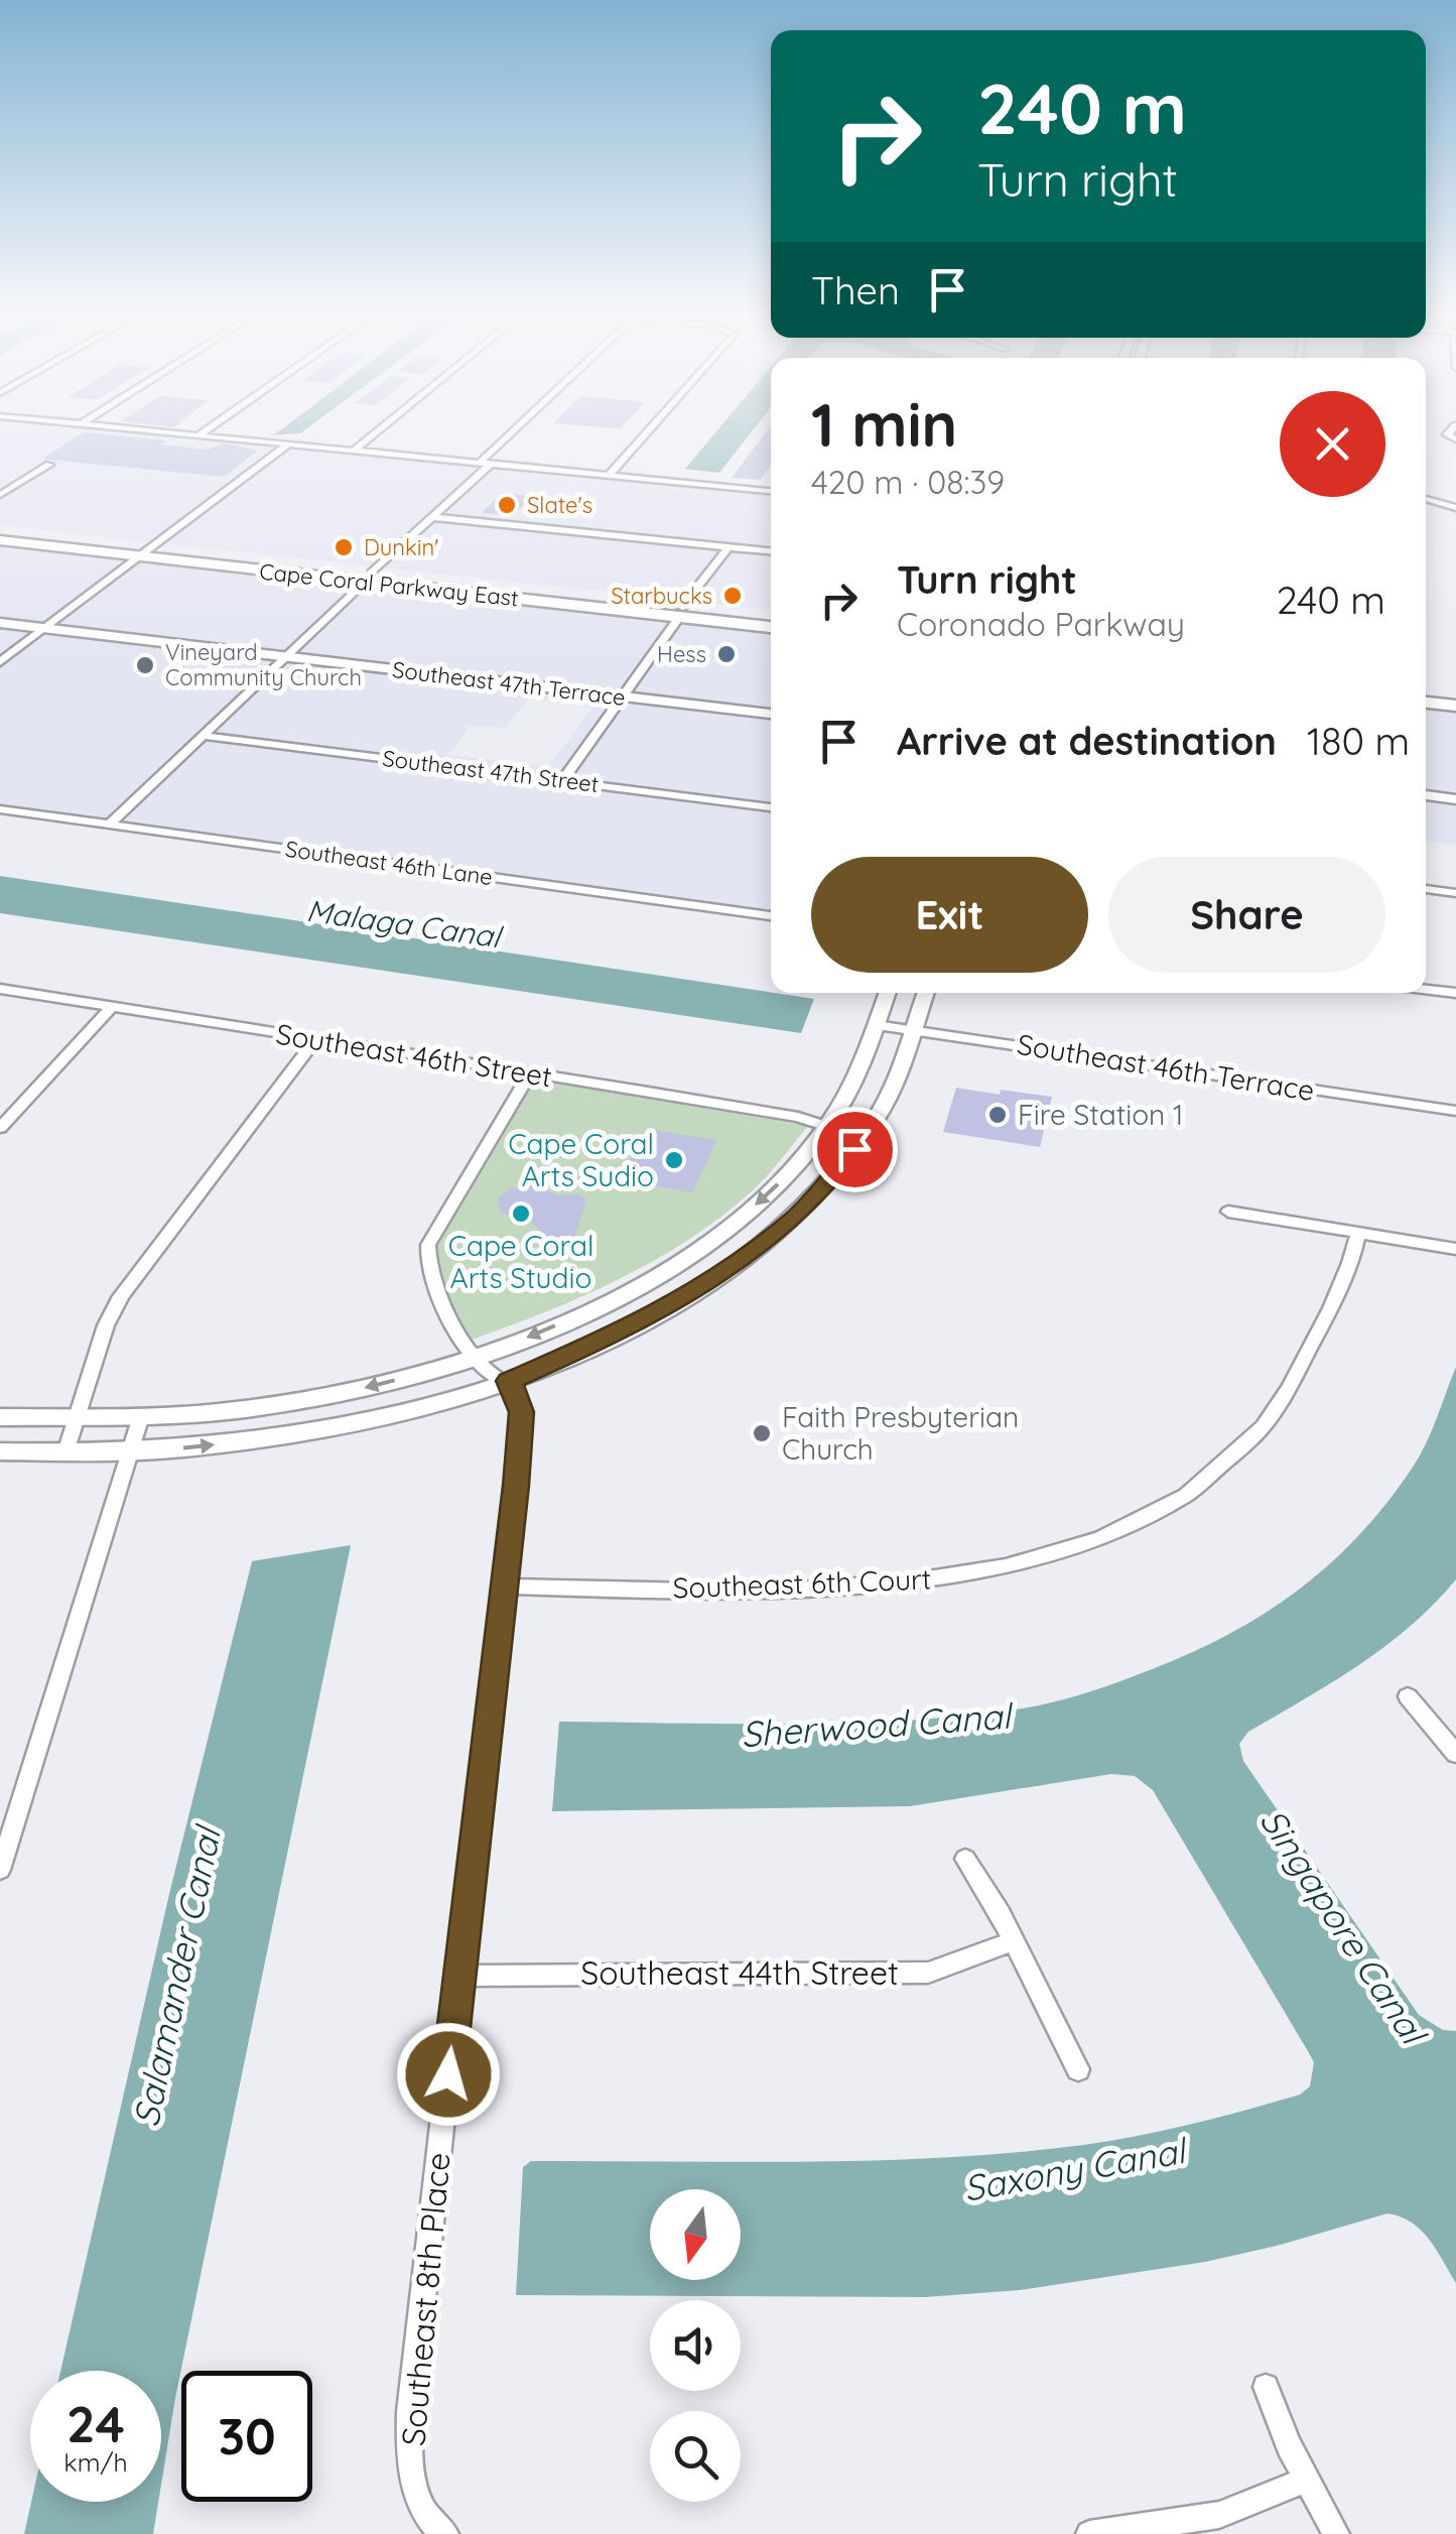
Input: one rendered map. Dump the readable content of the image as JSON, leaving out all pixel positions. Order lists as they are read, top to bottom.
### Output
{
  "streets": {
    "main road": ["Cape Coral Parkway East"],
    "street": [
      "Southeast 47th Terrace",
      "Southeast 47th Street",
      "Southeast 46th Lane",
      "Southeast 46th Street",
      "Southeast 46th Terrace",
      "Southeast 6th Court",
      "Southeast 44th Street",
      "Southeast 8th Place"
    ]
  },
  "crossings": [
    ["Southeast 6th Court", "Southeast 8th Place"],
    ["Southeast 44th Street", "Southeast 8th Place"]
  ],
  "water": [
    "Malaga Canal",
    "Sherwood Canal",
    "Singapore Canal",
    "Salamander Canal",
    "Saxony Canal"
  ],
  "places": [
    "Slate's",
    "Dunkin'",
    "Starbucks",
    "Hess",
    "Vineyard Community Church",
    "Fire Station 1",
    "Cape Coral Arts Sudio",
    "Cape Coral Arts Studio",
    "Faith Presbyterian Church"
  ],
  "north": "bottom",
  "page": {
    "turn": ["240 m", "Turn right"],
    "then": "Then",
    "heading": ["1 min", "420 m · 08:39"],
    "list": [
      {
        "name": "Turn right",
        "note": "Coronado Parkway",
        "value": "240 m"
      },
      {
        "name": "Arrive at destination",
        "value": "180 m"
      }
    ],
    "buttons": ["Exit", "Share"],
    "speed": "24 km/h",
    "limit": "30"
  }
}
